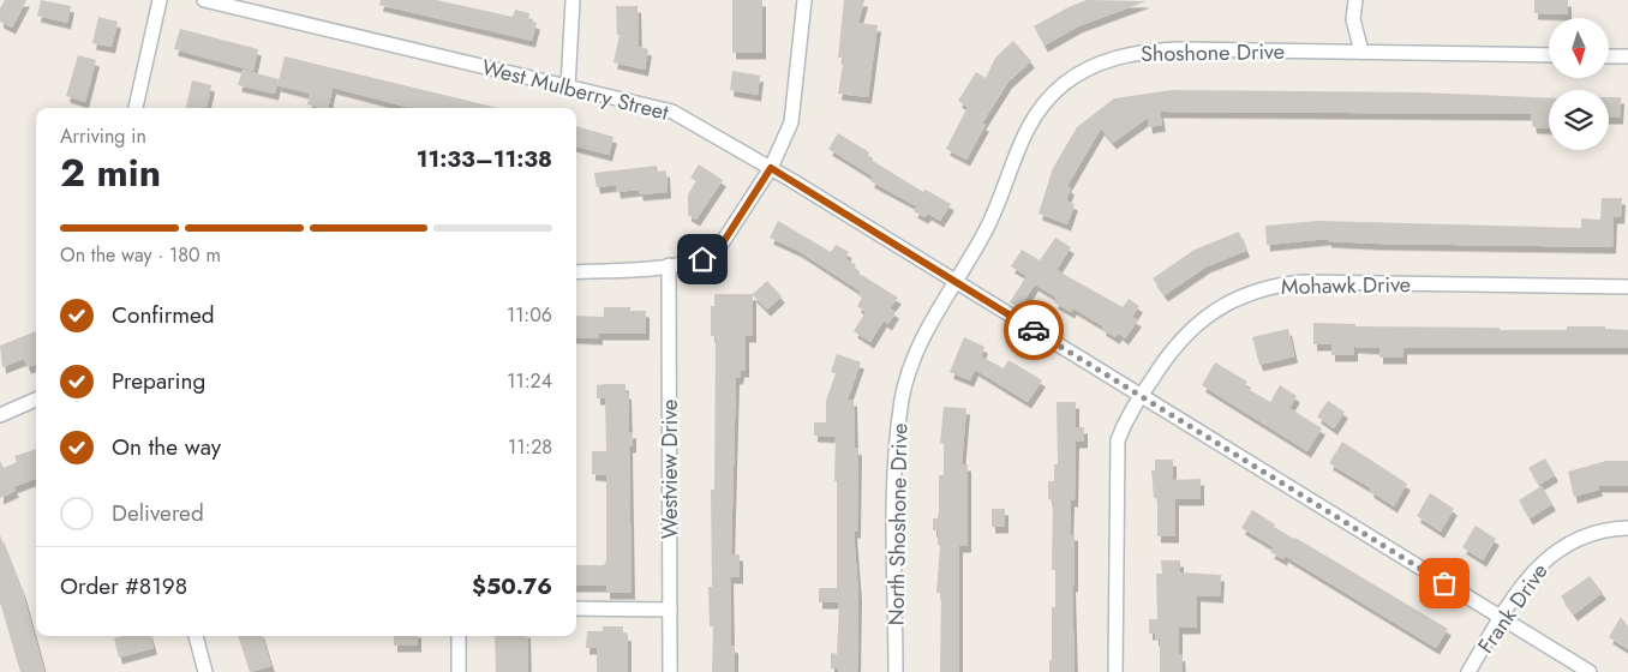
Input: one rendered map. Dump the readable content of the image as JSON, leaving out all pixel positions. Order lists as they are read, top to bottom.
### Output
{
  "streets": {
    "street": [
      "Shoshone Drive",
      "West Mulberry Street",
      "Mohawk Drive",
      "Westview Drive",
      "North Shoshone Drive",
      "Frank Drive"
    ]
  },
  "crossings": [
    ["Shoshone Drive", "West Mulberry Street"],
    ["Shoshone Drive", "North Shoshone Drive"],
    ["West Mulberry Street", "Mohawk Drive"],
    ["West Mulberry Street", "North Shoshone Drive"],
    ["West Mulberry Street", "Frank Drive"]
  ],
  "north": "bottom",
  "page": {
    "heading": ["2 min", "Arriving in", "11:33–11:38"],
    "panel": ["Order #8198", "$50.76"],
    "bar": "On the way · 180 m",
    "list": [
      ["Confirmed", "11:06"],
      ["Preparing", "11:24"],
      ["On the way", "11:28"],
      "Delivered"
    ]
  }
}
